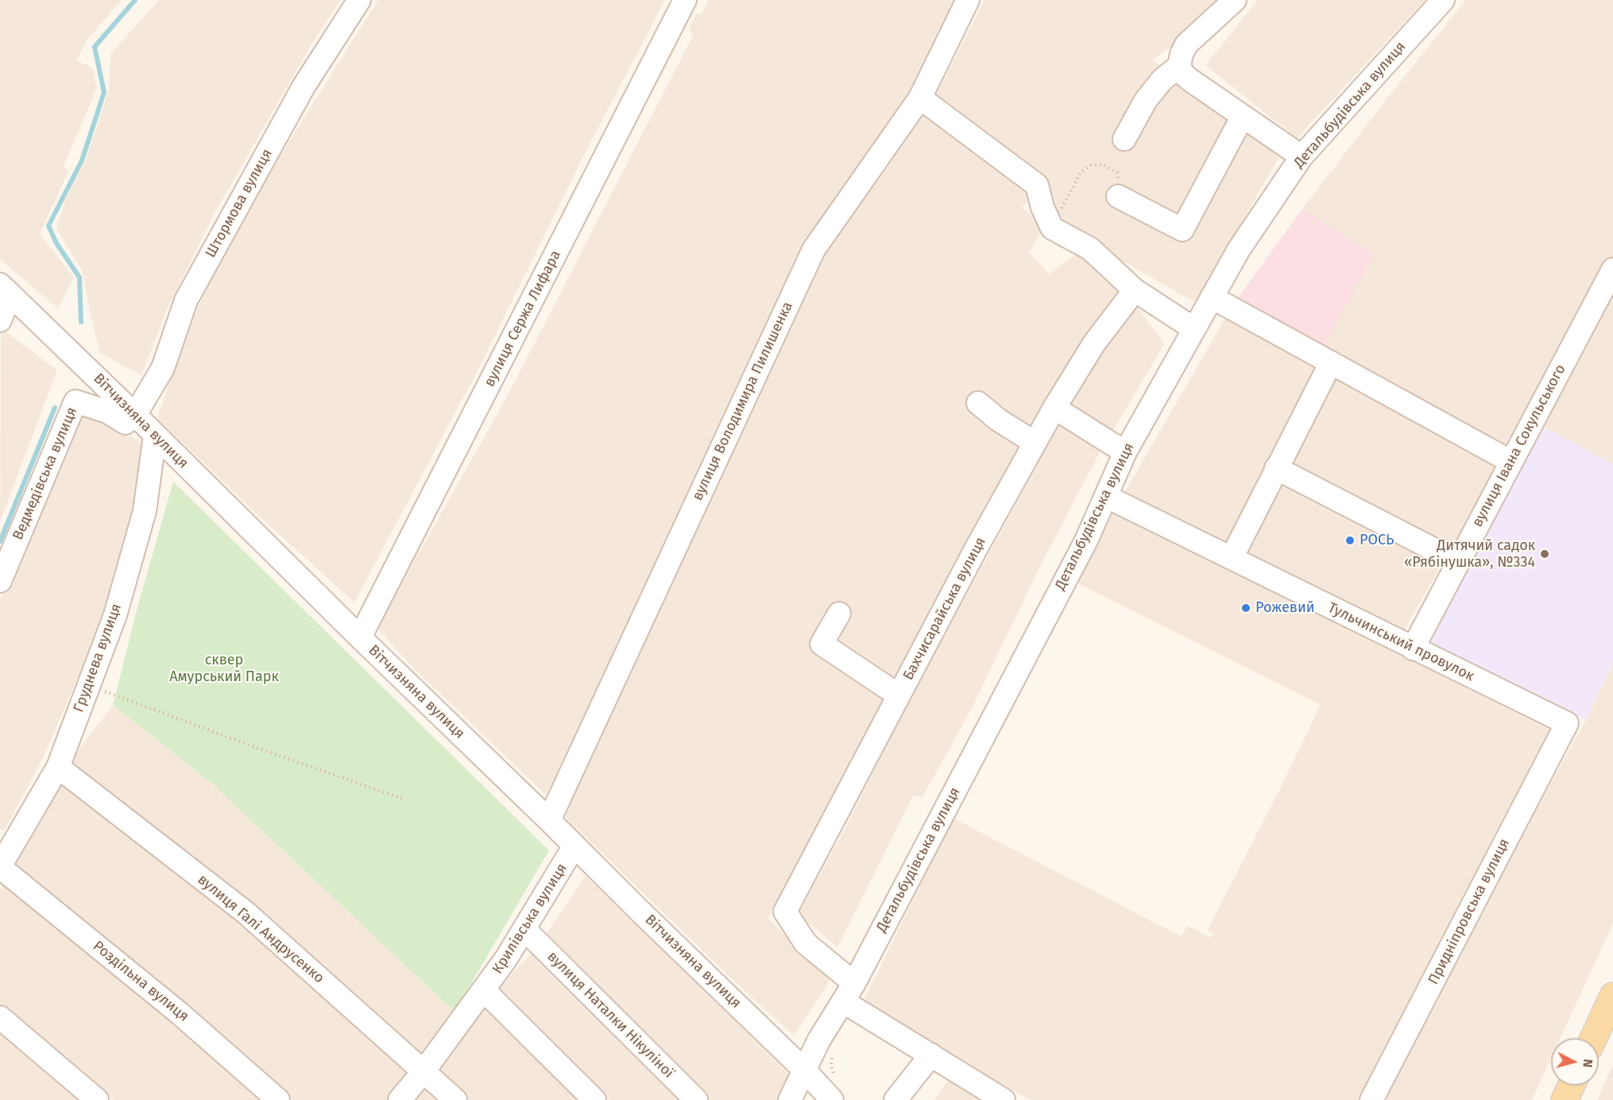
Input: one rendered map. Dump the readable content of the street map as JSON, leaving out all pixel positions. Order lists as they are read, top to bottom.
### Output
{
  "streets": {
    "street": [
      "Детальбудівська вулиця",
      "Штормова вулиця",
      "вулиця Сержа Лифара",
      "вулиця Володимира Пилишенка",
      "Вітчизняна вулиця",
      "вулиця Івана Сокульського",
      "Ведмедівська вулиця",
      "Бахчисарайська вулиця",
      "Тульчинський провулок",
      "Груднева вулиця",
      "Придніпровська вулиця",
      "Крилівська вулиця",
      "вулиця Галі Андрусенко",
      "Роздільна вулиця",
      "вулиця Наталки Нікуліної"
    ]
  },
  "crossings": [
    ["Детальбудівська вулиця", "Вітчизняна вулиця"],
    ["Детальбудівська вулиця", "Бахчисарайська вулиця"],
    ["Детальбудівська вулиця", "Тульчинський провулок"],
    ["Штормова вулиця", "Вітчизняна вулиця"],
    ["Штормова вулиця", "Ведмедівська вулиця"],
    ["вулиця Сержа Лифара", "Вітчизняна вулиця"],
    ["вулиця Володимира Пилишенка", "Вітчизняна вулиця"],
    ["Вітчизняна вулиця", "Ведмедівська вулиця"],
    ["Вітчизняна вулиця", "Груднева вулиця"],
    ["Вітчизняна вулиця", "Крилівська вулиця"],
    ["вулиця Івана Сокульського", "Тульчинський провулок"],
    ["Тульчинський провулок", "Придніпровська вулиця"],
    ["Груднева вулиця", "вулиця Галі Андрусенко"],
    ["Груднева вулиця", "Роздільна вулиця"],
    ["Крилівська вулиця", "вулиця Галі Андрусенко"],
    ["Крилівська вулиця", "вулиця Наталки Нікуліної"]
  ],
  "parks": ["сквер Амурський Парк"],
  "places": ["РОСЬ", "Дитячий садок «Рябінушка», №334", "Рожевий"],
  "north": "right"
}
